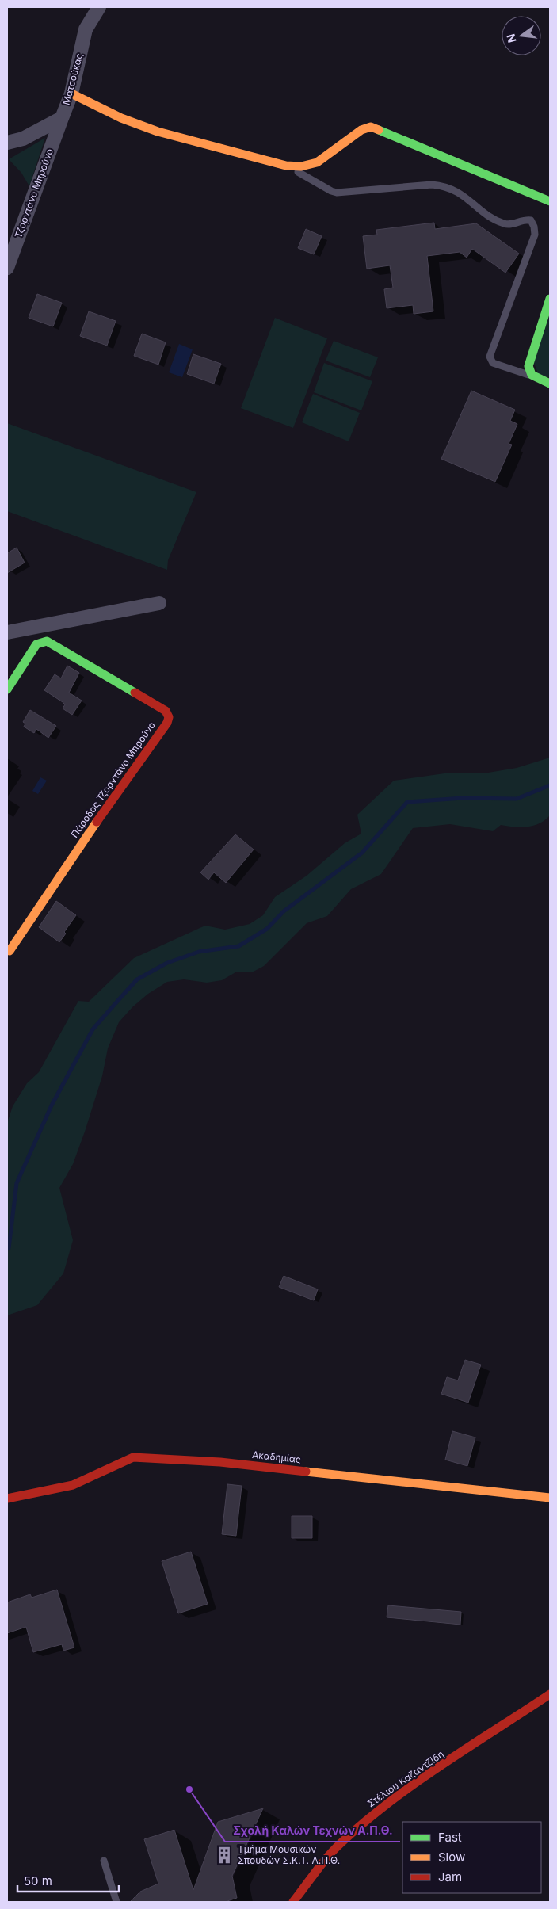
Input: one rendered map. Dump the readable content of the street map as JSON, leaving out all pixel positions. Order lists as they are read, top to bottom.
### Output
{
  "streets": {
    "street": [
      "Ματσούκας",
      "Τζορντάνο Μπρούνο",
      "Πάροδος Τζορντάνο Μπρούνο",
      "Ακαδημίας",
      "Στέλιου Καζαντζίδη"
    ]
  },
  "crossings": [
    ["Ματσούκας", "Τζορντάνο Μπρούνο"]
  ],
  "places": {
    "other": ["Σχολή Καλών Τεχνών Α.Π.Θ."],
    "building": ["Τμήμα Μουσικών Σπουδών Σ.Κ.Τ. Α.Π.Θ."]
  },
  "legend": ["Fast", "Slow", "Jam"],
  "scale_bar": "50 m",
  "north": "left"
}
